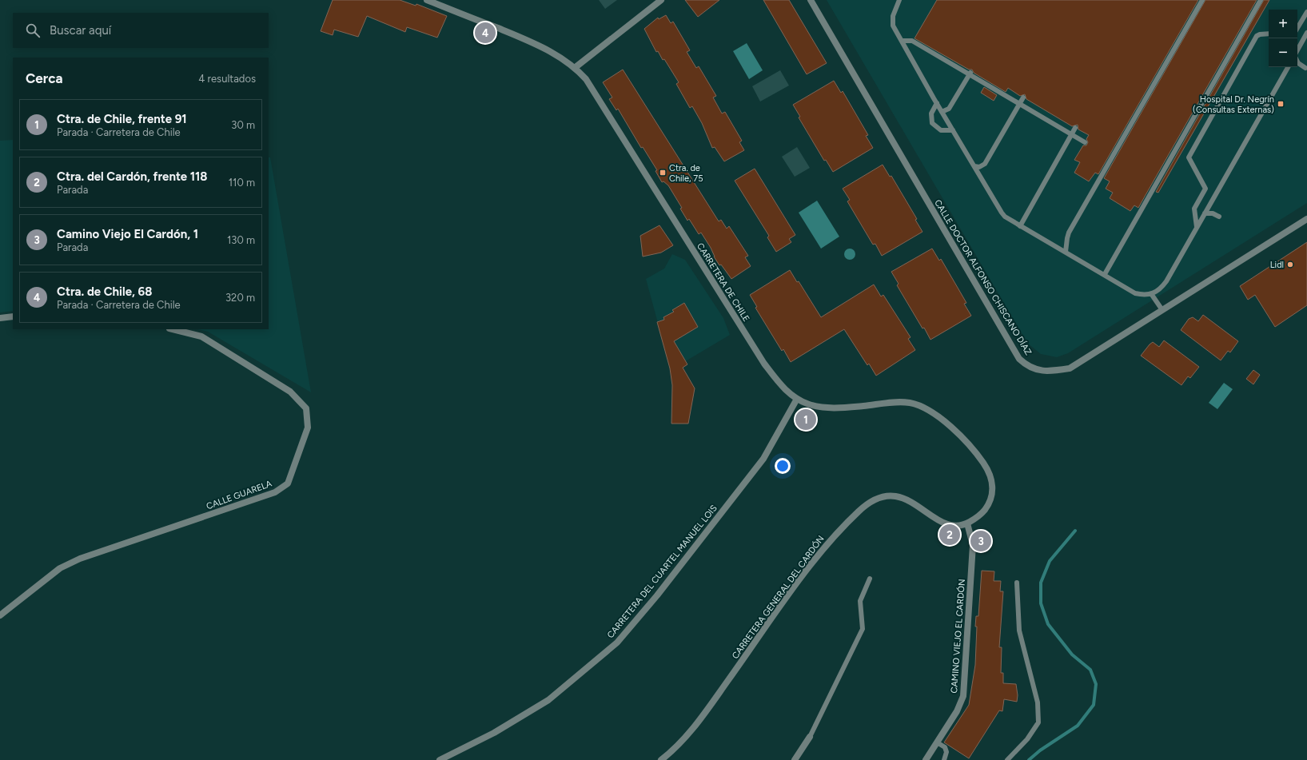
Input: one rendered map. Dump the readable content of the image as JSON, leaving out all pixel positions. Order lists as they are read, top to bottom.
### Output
{
  "streets": {
    "street": [
      "CALLE DOCTOR ALFONSO CHISCANO DÍAZ",
      "CARRETERA DE CHILE",
      "CALLE GUARELA",
      "CARRETERA DEL CUARTEL MANUEL LOIS",
      "CARRETERA GENERAL DEL CARDÓN",
      "CAMINO VIEJO EL CARDÓN"
    ]
  },
  "crossings": [
    ["CARRETERA DE CHILE", "CARRETERA DEL CUARTEL MANUEL LOIS"],
    ["CARRETERA DE CHILE", "CARRETERA GENERAL DEL CARDÓN"],
    ["CARRETERA DE CHILE", "CAMINO VIEJO EL CARDÓN"],
    ["CARRETERA GENERAL DEL CARDÓN", "CAMINO VIEJO EL CARDÓN"]
  ],
  "places": {
    "transit": ["Hospital Dr. Negrín (Consultas Externas)", "Ctra. de Chile, 75"],
    "other": ["Lidl"]
  },
  "page": {
    "map_buttons": ["+", "−"],
    "search": "Buscar aquí",
    "pins": [
      "4",
      "1",
      "2",
      "3"
    ],
    "heading": ["Cerca", "4 resultados"],
    "list": [
      {
        "mark": "1",
        "name": "Ctra. de Chile, frente 91",
        "note": "Parada · Carretera de Chile",
        "value": "30 m"
      },
      {
        "mark": "2",
        "name": "Ctra. del Cardón, frente 118",
        "note": "Parada",
        "value": "110 m"
      },
      {
        "mark": "3",
        "name": "Camino Viejo El Cardón, 1",
        "note": "Parada",
        "value": "130 m"
      },
      {
        "mark": "4",
        "name": "Ctra. de Chile, 68",
        "note": "Parada · Carretera de Chile",
        "value": "320 m"
      }
    ]
  }
}
